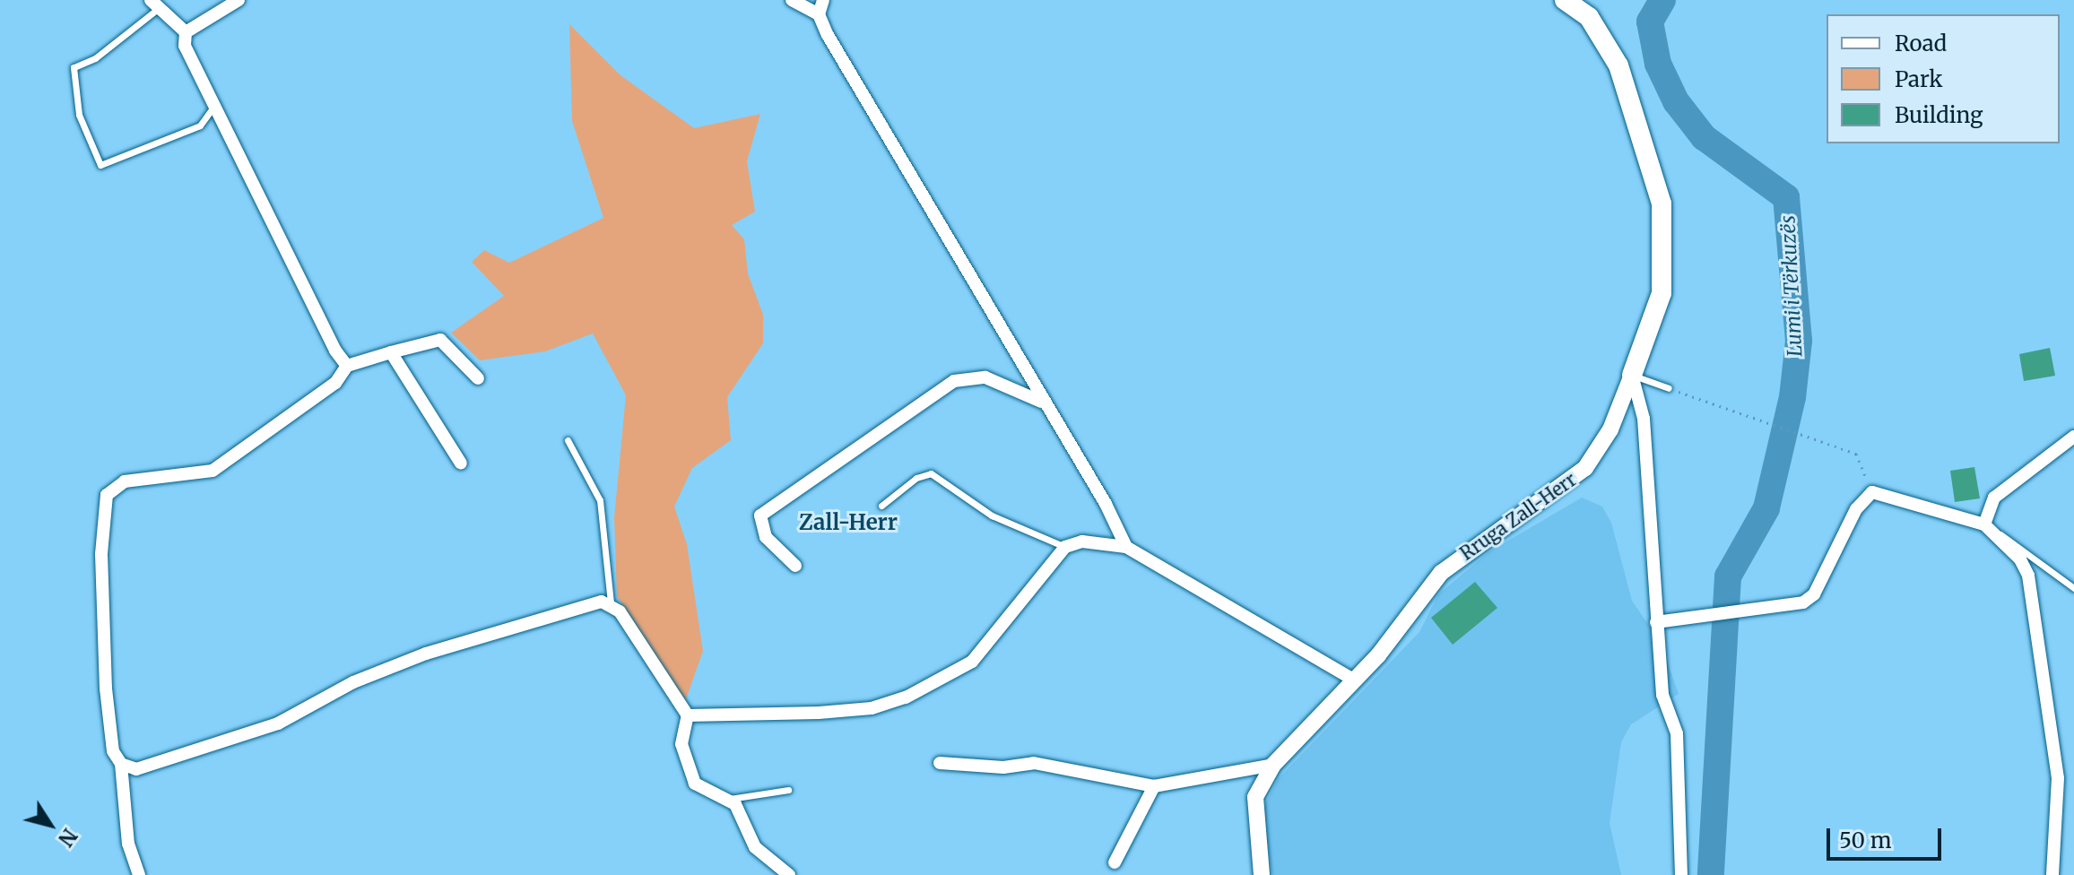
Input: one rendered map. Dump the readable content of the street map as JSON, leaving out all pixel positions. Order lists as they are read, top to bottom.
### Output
{
  "streets": {
    "main road": ["Rruga Zall-Herr"]
  },
  "districts": ["Zall-Herr"],
  "water": ["Lumi i Tërkuzës"],
  "legend": ["Road", "Park", "Building"],
  "scale_bar": "50 m",
  "north": "bottom right"
}
